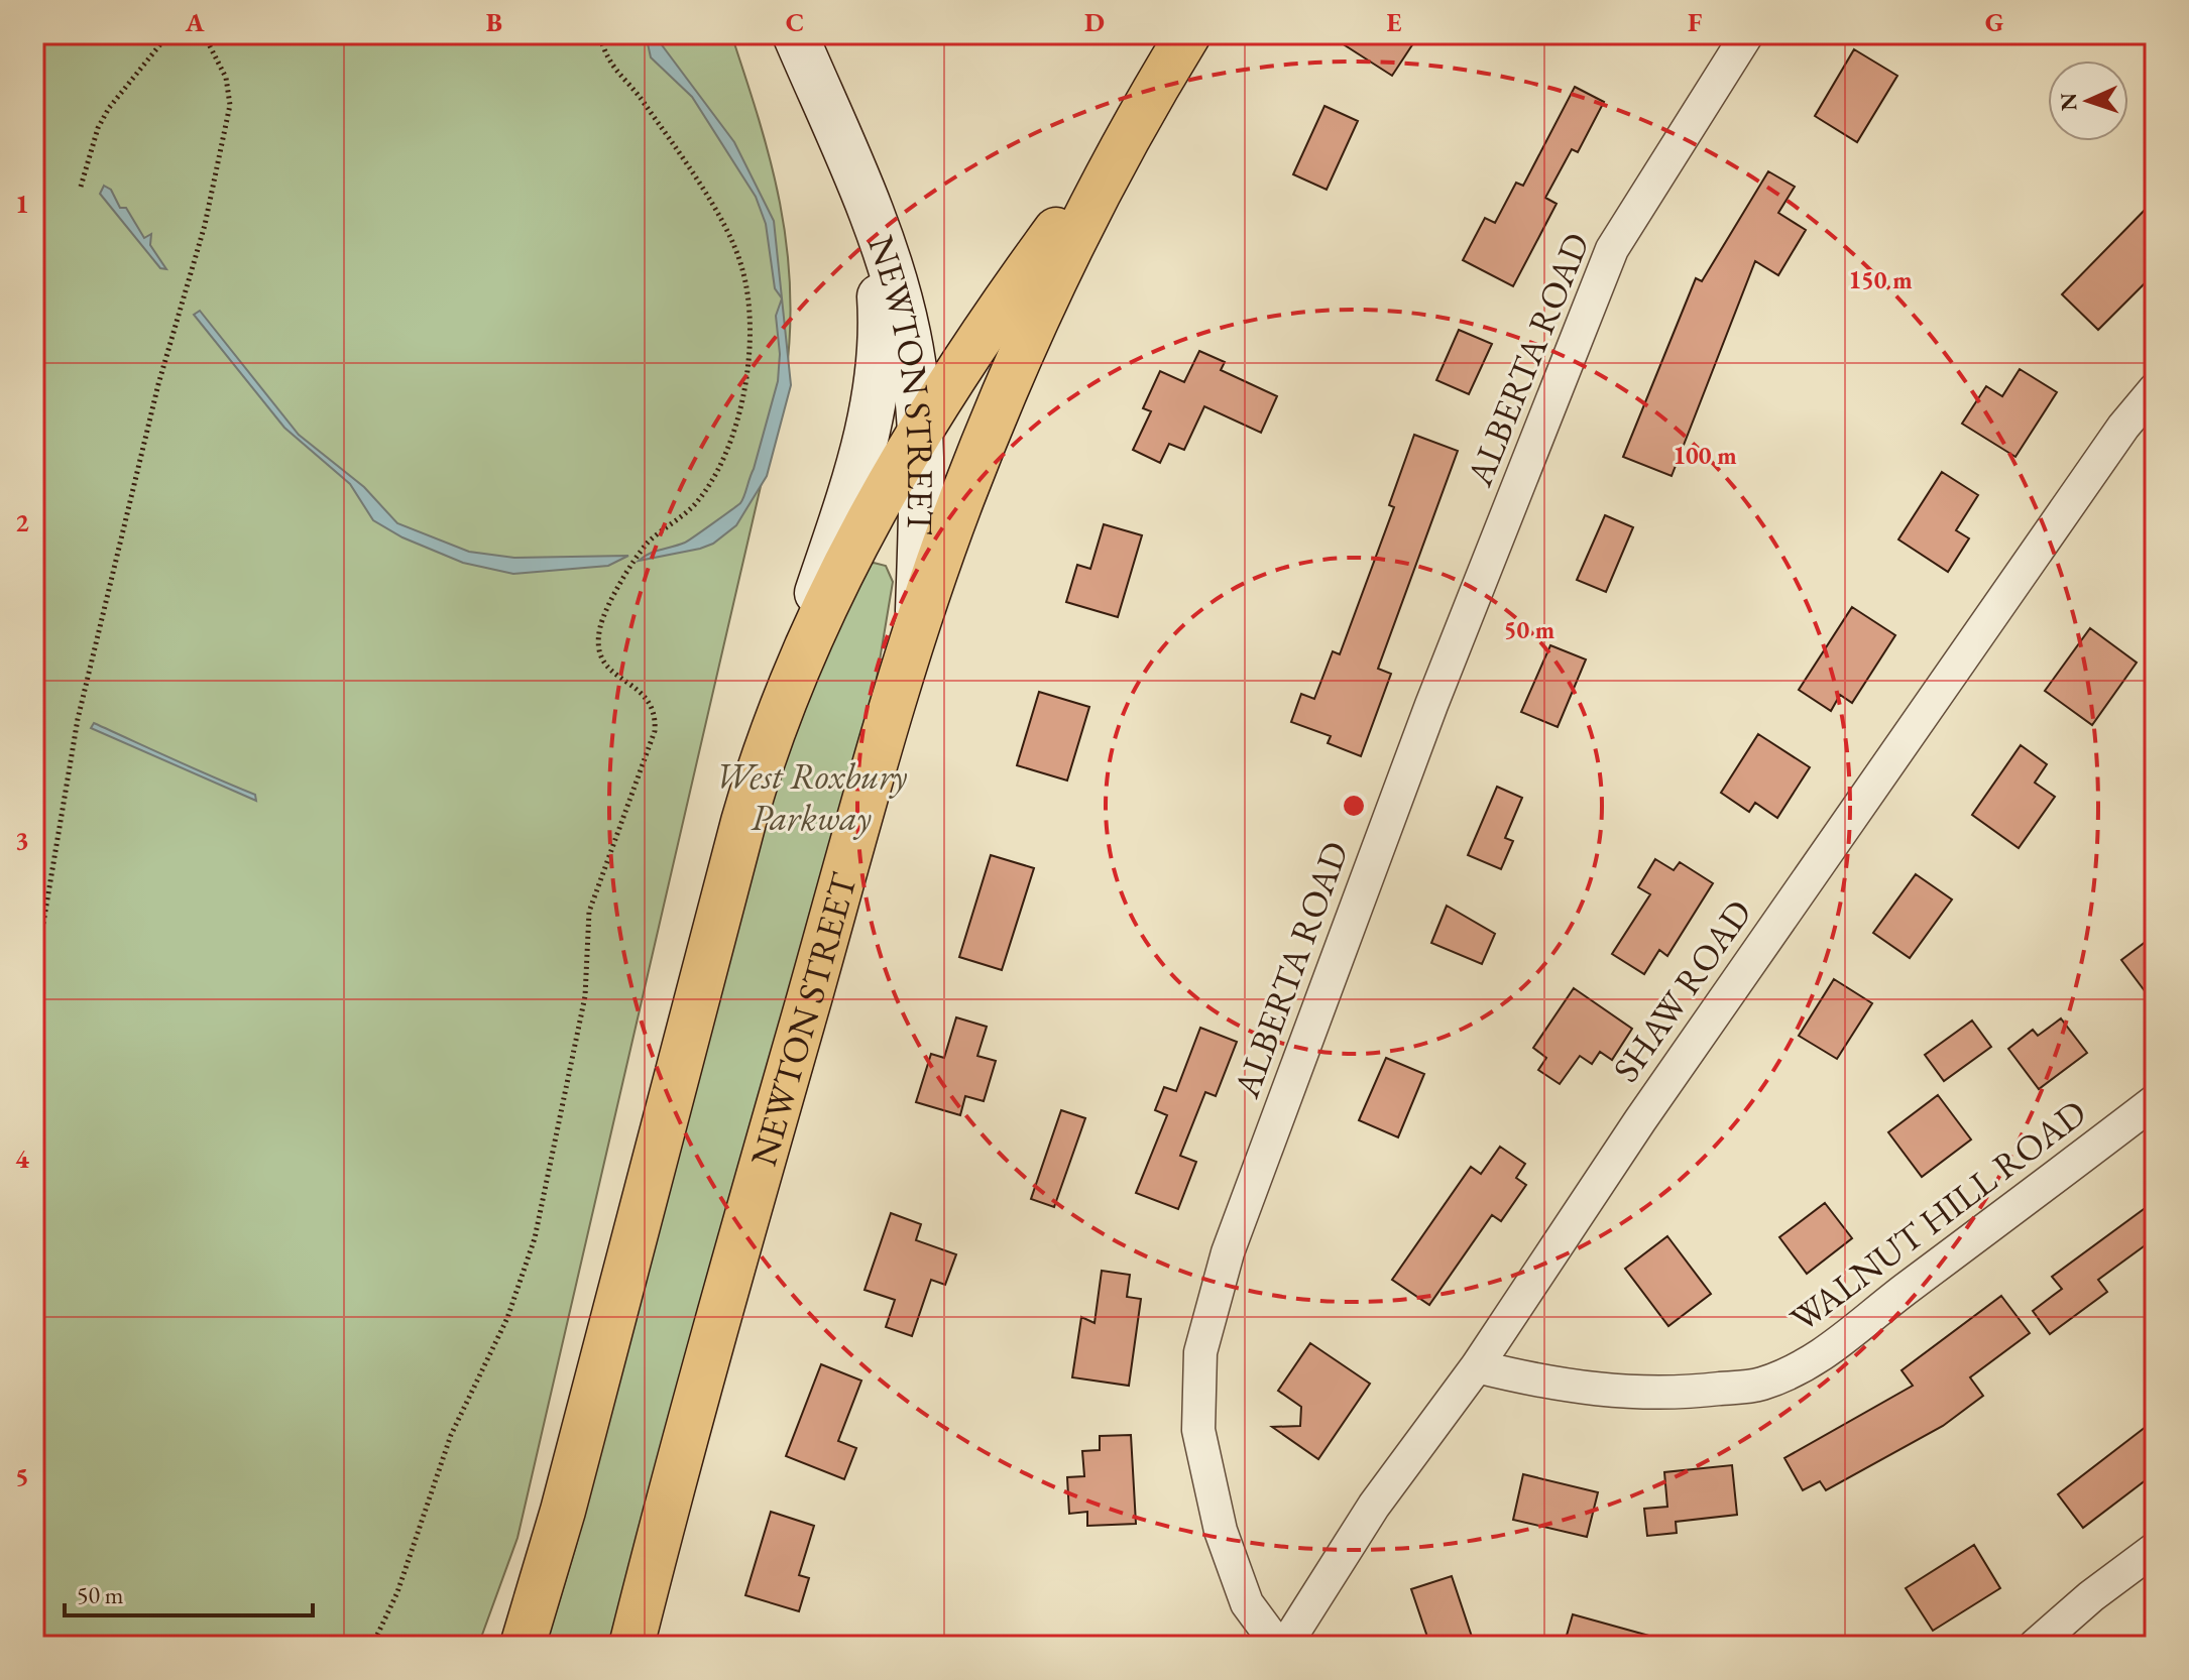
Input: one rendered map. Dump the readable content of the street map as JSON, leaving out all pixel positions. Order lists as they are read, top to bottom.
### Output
{
  "streets": {
    "main road": ["NEWTON STREET"],
    "street": ["ALBERTA ROAD", "SHAW ROAD", "WALNUT HILL ROAD"]
  },
  "crossings": [
    ["SHAW ROAD", "WALNUT HILL ROAD"]
  ],
  "parks": ["West Roxbury Parkway"],
  "scale_bar": "50 m",
  "north": "left",
  "grid": {
    "columns": [
      "A",
      "B",
      "C",
      "D",
      "E",
      "F",
      "G"
    ],
    "rows": [
      "1",
      "2",
      "3",
      "4",
      "5"
    ]
  },
  "rings": ["150 m", "100 m", "50 m"]
}
